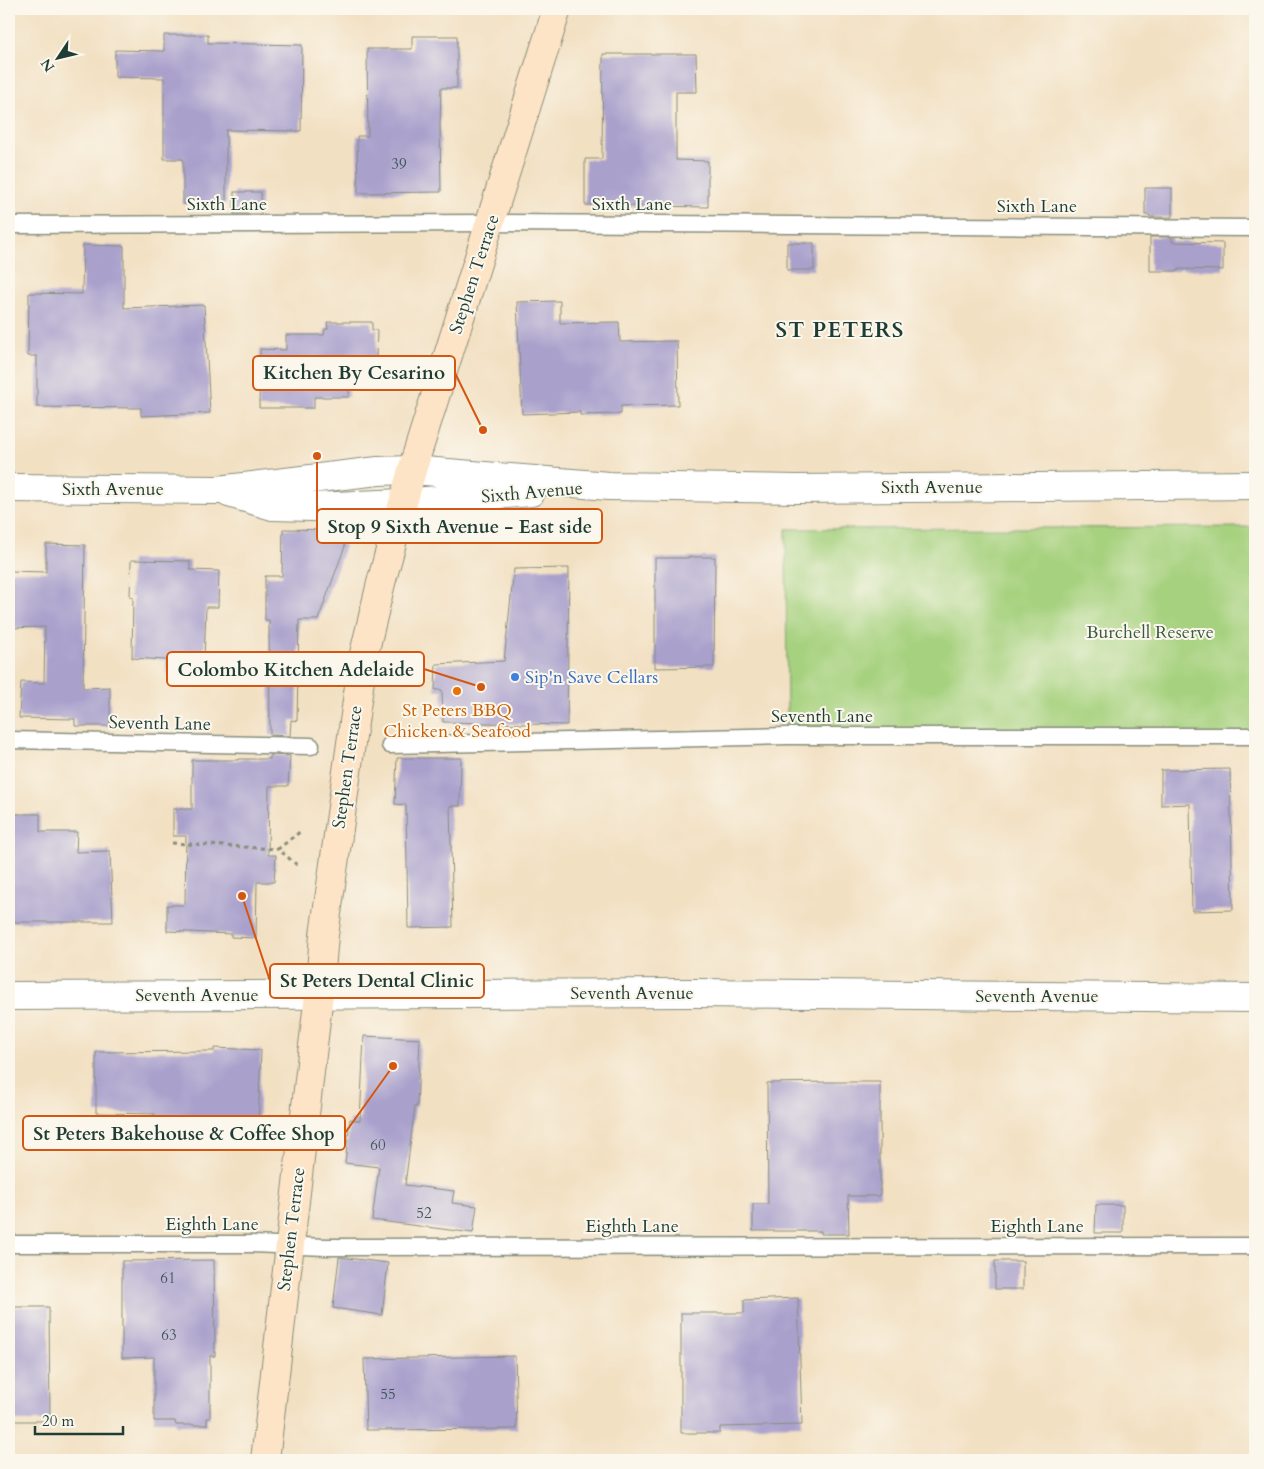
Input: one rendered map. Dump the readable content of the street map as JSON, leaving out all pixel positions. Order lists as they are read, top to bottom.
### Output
{
  "streets": {
    "main road": ["Stephen Terrace"],
    "street": ["Sixth Avenue", "Seventh Avenue"],
    "lane": ["Sixth Lane", "Seventh Lane", "Eighth Lane"]
  },
  "crossings": [
    ["Sixth Lane", "Stephen Terrace"],
    ["Stephen Terrace", "Sixth Avenue"],
    ["Stephen Terrace", "Seventh Avenue"],
    ["Stephen Terrace", "Eighth Lane"]
  ],
  "districts": ["ST PETERS"],
  "parks": ["Burchell Reserve"],
  "places": [
    "Kitchen By Cesarino",
    "Stop 9 Sixth Avenue - East side",
    "Sip'n Save Cellars",
    "Colombo Kitchen Adelaide",
    "St Peters BBQ Chicken & Seafood",
    "St Peters Dental Clinic",
    "St Peters Bakehouse & Coffee Shop"
  ],
  "house_numbers": [
    "39",
    "60",
    "52",
    "61",
    "63",
    "55"
  ],
  "scale_bar": "20 m",
  "north": "bottom left"
}
